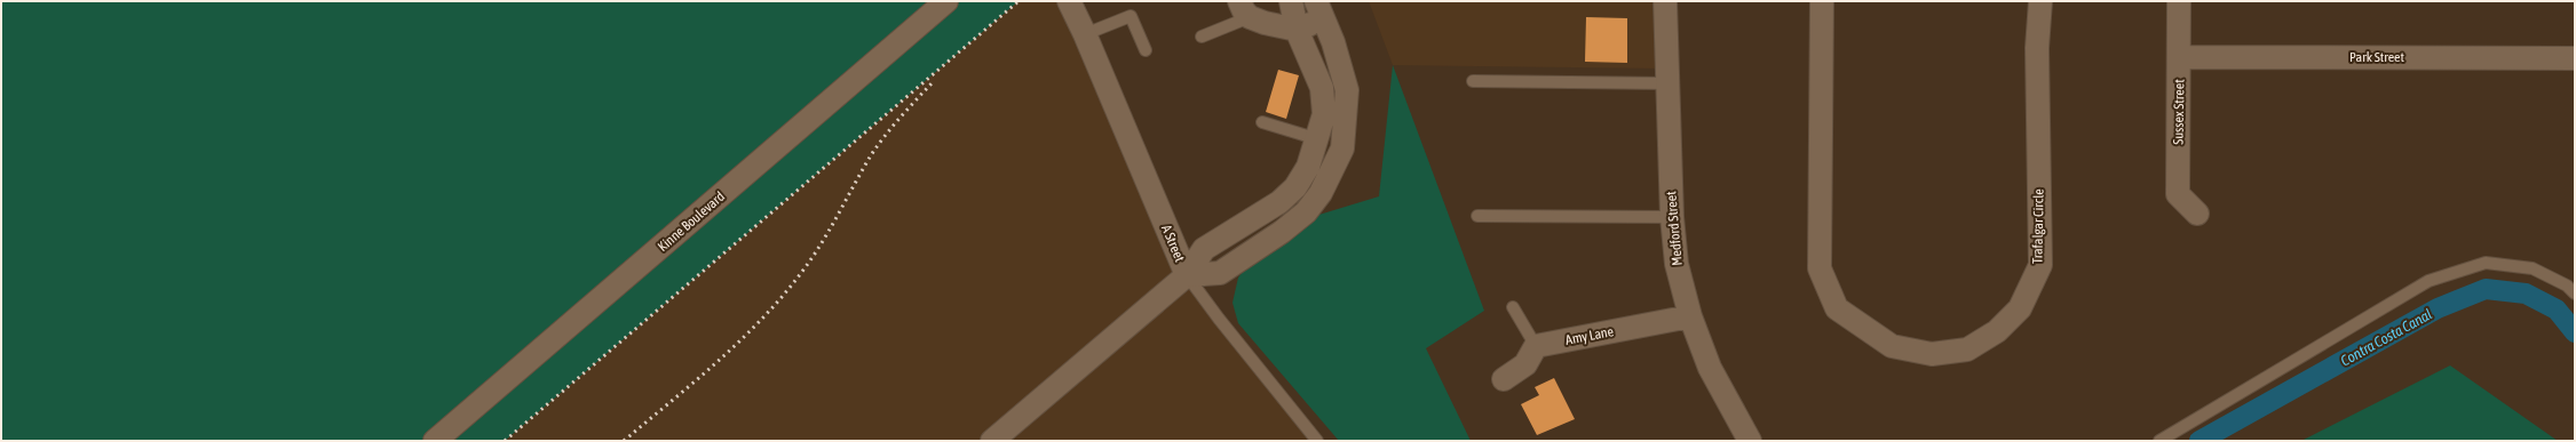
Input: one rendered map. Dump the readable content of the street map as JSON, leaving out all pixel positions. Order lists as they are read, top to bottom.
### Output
{
  "streets": {
    "street": [
      "Park Street",
      "Sussex Street",
      "Kinne Boulevard",
      "Trafalgar Circle",
      "Medford Street",
      "A Street",
      "Amy Lane"
    ]
  },
  "crossings": [
    ["Park Street", "Sussex Street"],
    ["Medford Street", "Amy Lane"]
  ],
  "water": ["Contra Costa Canal"]
}
